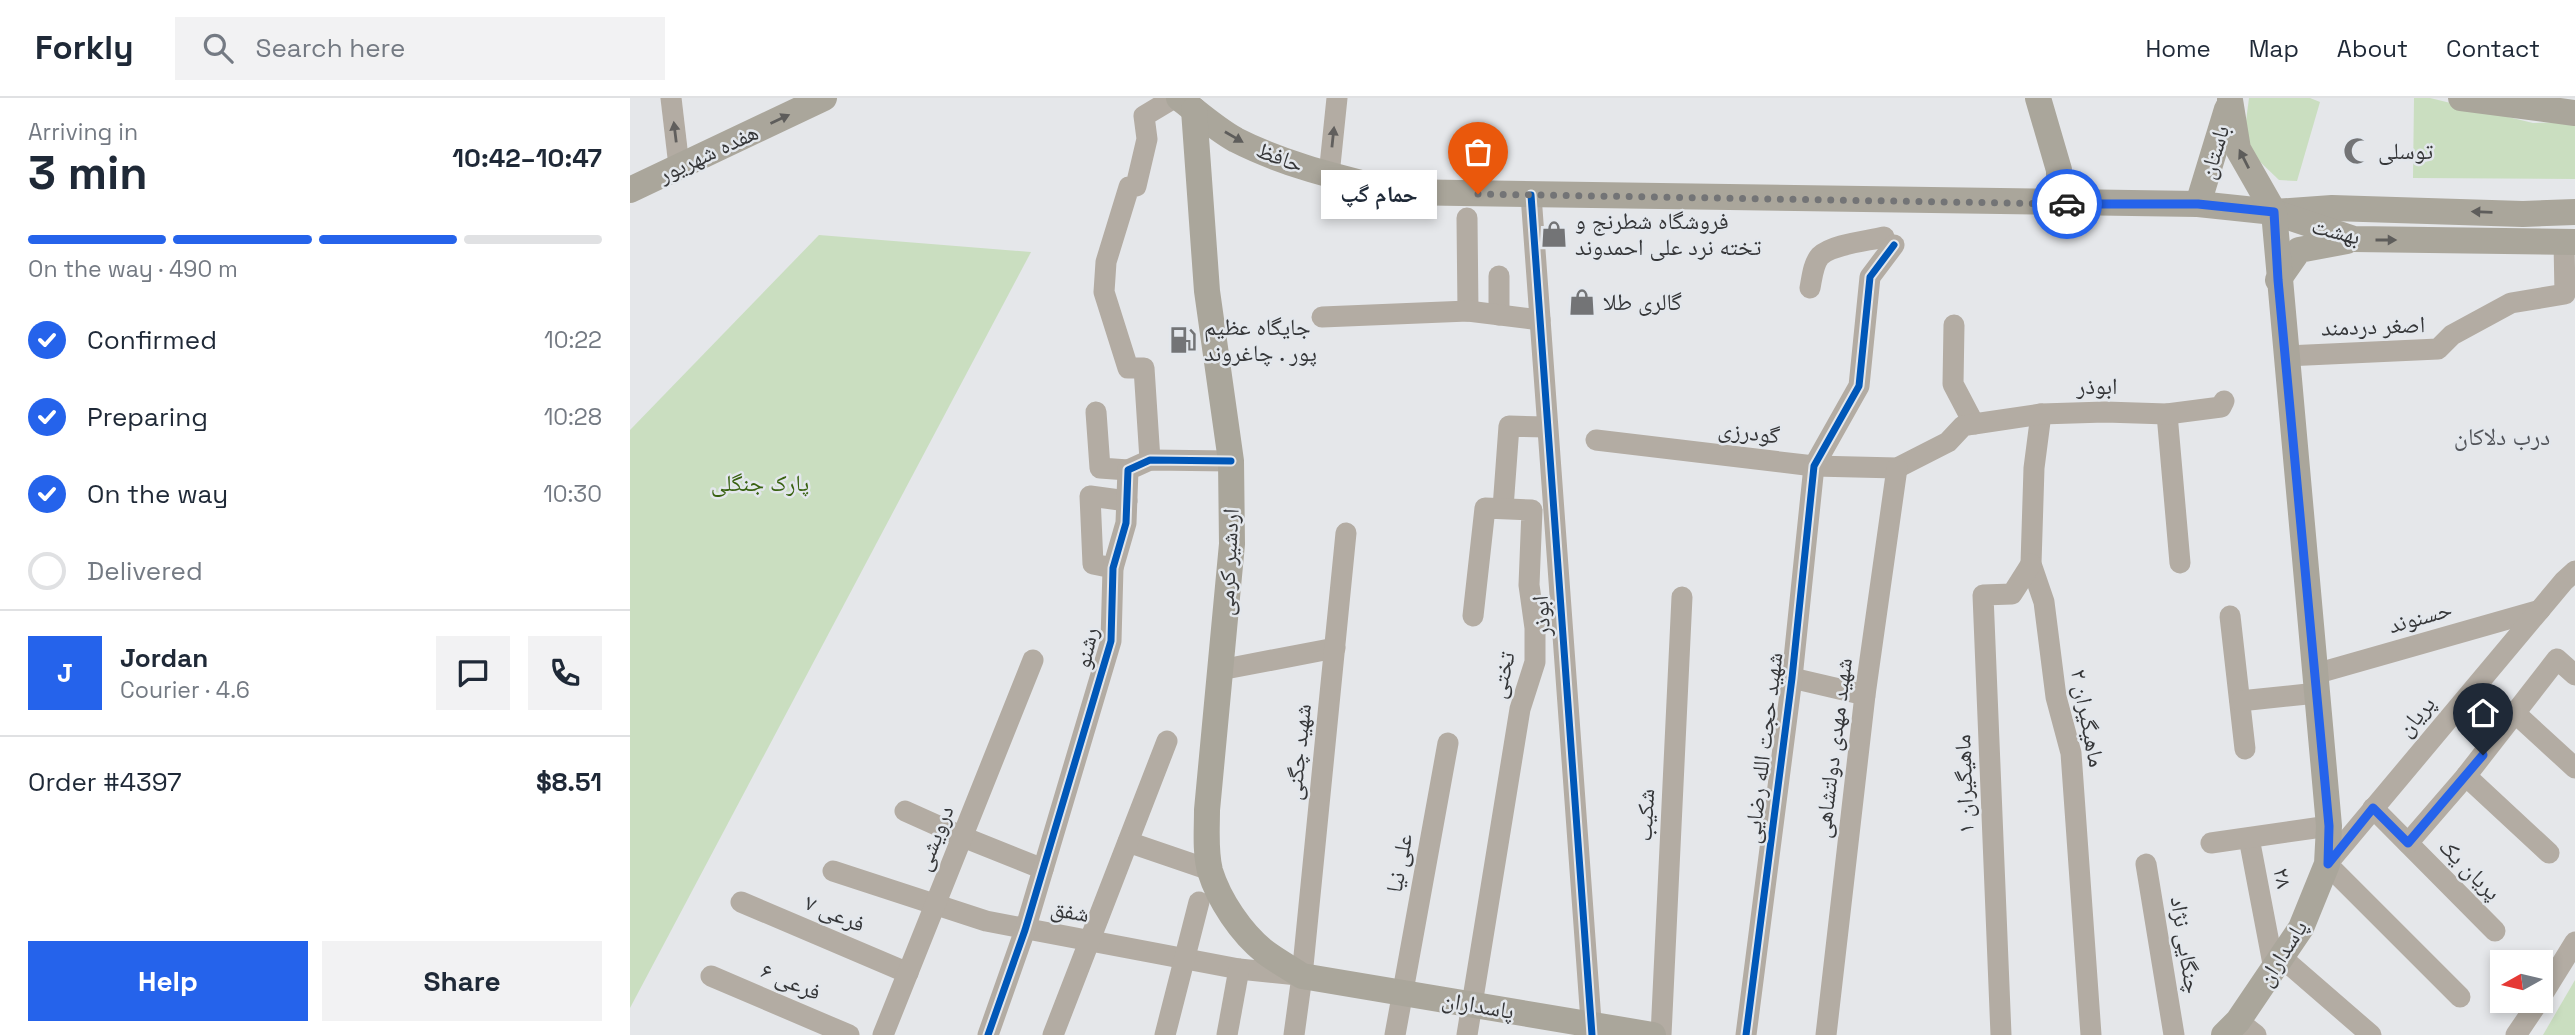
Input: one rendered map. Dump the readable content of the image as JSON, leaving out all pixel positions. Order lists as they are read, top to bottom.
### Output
{
  "streets": {
    "main road": [
      "باستان",
      "هفده شهریور",
      "حافظ",
      "بهشت",
      "اردشیر کرمی",
      "پاسداران"
    ],
    "street": [
      "اصغر دردمند",
      "ابوذر",
      "گودرزی",
      "حسنوند",
      "رشنو",
      "تختی",
      "پریان",
      "ماهیگیران ۲",
      "شهید حجت الله رضایی",
      "شهید مهدی دولتشاهی",
      "شهید چگنی",
      "ماهیگیران ۱",
      "شکیب",
      "درویشی",
      "علی نیا",
      "پریان یک",
      "۲۸",
      "شفق",
      "فرعی ۷",
      "چنگایی نژاد",
      "فرعی ۶"
    ]
  },
  "crossings": [
    ["باستان", "حافظ"],
    ["باستان", "بهشت"],
    ["حافظ", "بهشت"],
    ["حافظ", "ابوذر"],
    ["حافظ", "اردشیر کرمی"],
    ["بهشت", "اصغر دردمند"],
    ["ابوذر", "گودرزی"],
    ["ابوذر", "ماهیگیران ۲"],
    ["ابوذر", "شهید مهدی دولتشاهی"],
    ["ابوذر", "پاسداران"],
    ["گودرزی", "شهید حجت الله رضایی"],
    ["گودرزی", "شهید مهدی دولتشاهی"],
    ["اردشیر کرمی", "شهید چگنی"],
    ["اردشیر کرمی", "شفق"],
    ["اردشیر کرمی", "پاسداران"],
    ["حسنوند", "پریان"],
    ["رشنو", "شفق"],
    ["تختی", "پاسداران"],
    ["پریان", "پریان یک"],
    ["پریان", "پاسداران"],
    ["ماهیگیران ۲", "ماهیگیران ۱"],
    ["شهید چگنی", "شفق"],
    ["شهید چگنی", "پاسداران"],
    ["درویشی", "شفق"],
    ["درویشی", "فرعی ۷"],
    ["علی نیا", "پاسداران"],
    ["۲۸", "پاسداران"],
    ["شفق", "پاسداران"]
  ],
  "one_way": ["هفده شهریور"],
  "districts": ["درب دلاکان"],
  "parks": ["پارک جنگلی"],
  "places": {
    "mosque": ["توسلی"],
    "other": ["حمام گپ"],
    "shop": ["فروشگاه شطرنج و تخته نرد علی احمدوند", "گالری طلا"],
    "fuel station": ["جایگاه عظیم پور . چاغروند"]
  },
  "north": "left",
  "page": {
    "header": "Forkly",
    "search": "Search here",
    "nav": [
      "Home",
      "Map",
      "About",
      "Contact"
    ],
    "heading": ["3 min", "Arriving in", "10:42–10:47"],
    "panel": [
      "Jordan",
      "Courier · 4.6",
      "Order #4397",
      "$8.51"
    ],
    "bubble": "حمام گپ",
    "bar": "On the way · 490 m",
    "list": [
      ["Confirmed", "10:22"],
      ["Preparing", "10:28"],
      ["On the way", "10:30"],
      "Delivered"
    ],
    "round": "J",
    "buttons": ["Help", "Share"]
  }
}
